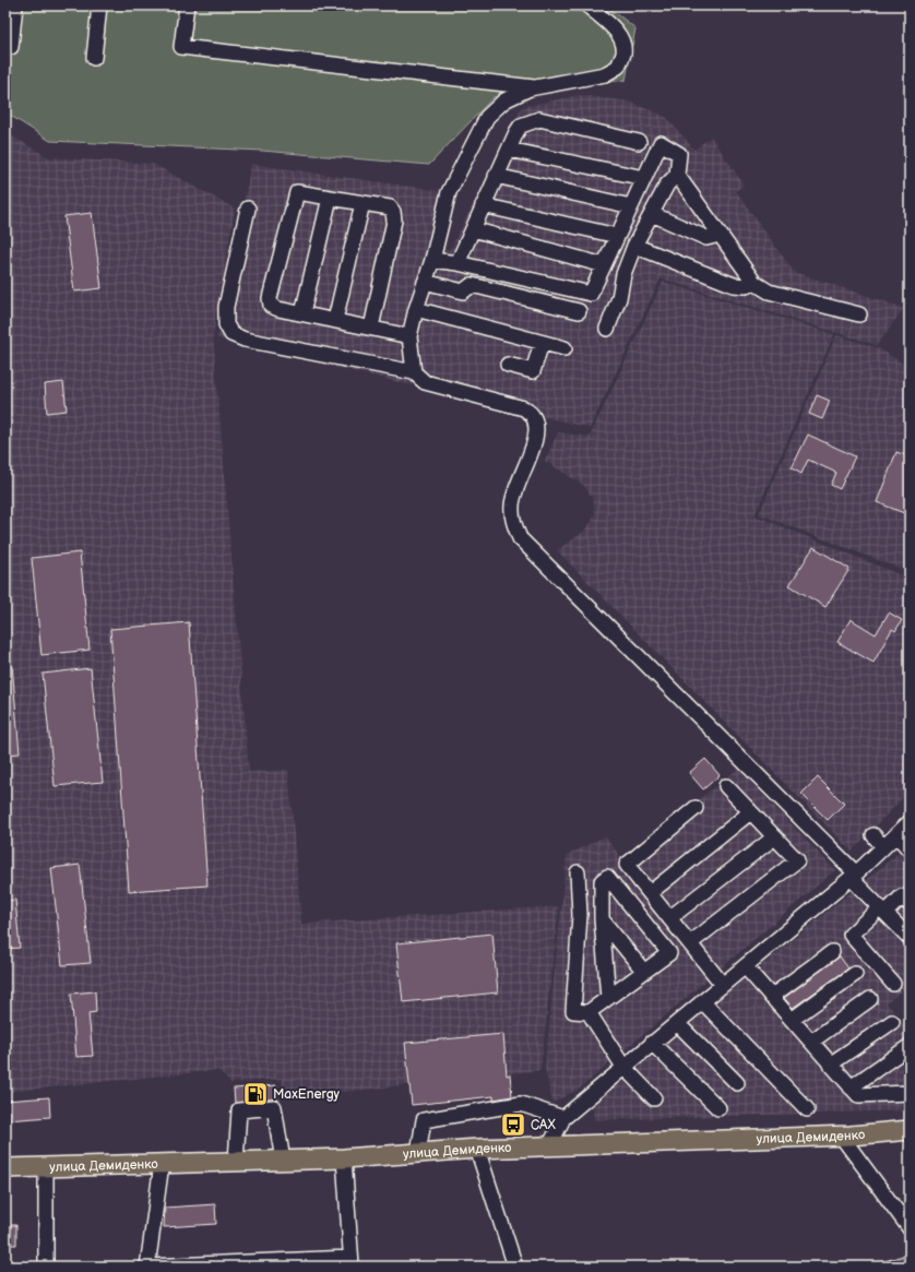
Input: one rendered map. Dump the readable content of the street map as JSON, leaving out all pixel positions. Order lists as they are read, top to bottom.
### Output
{
  "streets": {
    "main road": ["улица Демиденко"]
  },
  "places": {
    "fuel station": ["MaxEnergy"],
    "bus stop": ["САХ"]
  }
}
